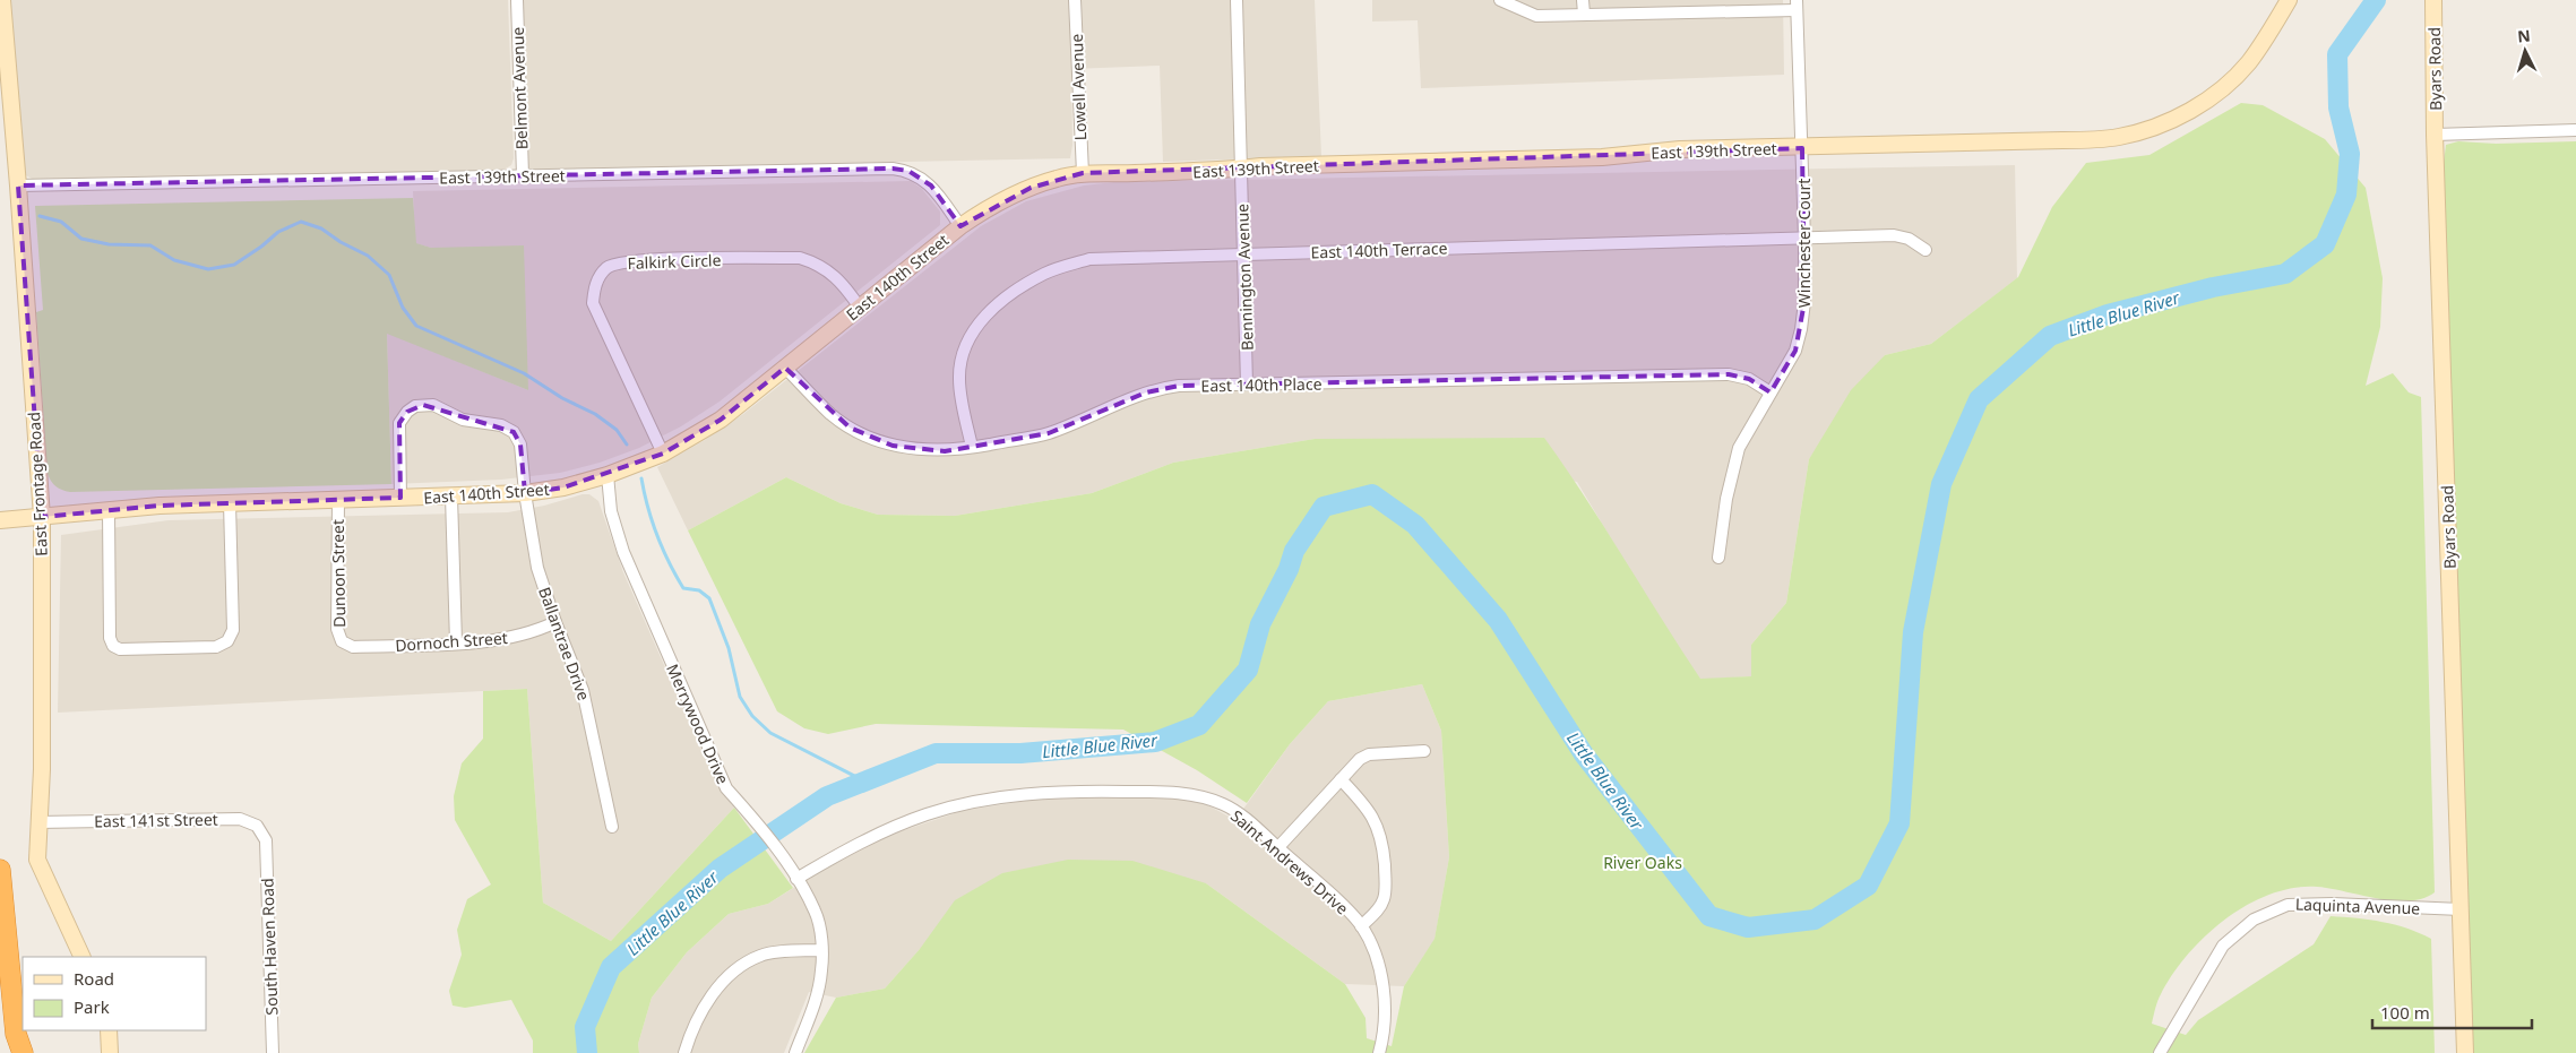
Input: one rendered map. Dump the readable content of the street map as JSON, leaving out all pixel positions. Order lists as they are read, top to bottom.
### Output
{
  "streets": {
    "street": [
      "Byars Road",
      "Lowell Avenue",
      "Belmont Avenue",
      "East 139th Street",
      "Winchester Court",
      "East 140th Terrace",
      "Falkirk Circle",
      "East 140th Street",
      "Bennington Avenue",
      "East 140th Place",
      "East Frontage Road",
      "Dunoon Street",
      "Dornoch Street",
      "Ballantrae Drive",
      "Merrywood Drive",
      "East 141st Street",
      "Saint Andrews Drive",
      "Laquinta Avenue",
      "South Haven Road"
    ]
  },
  "crossings": [
    ["Byars Road", "Laquinta Avenue"],
    ["Lowell Avenue", "East 139th Street"],
    ["Lowell Avenue", "East 140th Street"],
    ["Belmont Avenue", "East 139th Street"],
    ["East 139th Street", "Winchester Court"],
    ["East 139th Street", "East 140th Street"],
    ["East 139th Street", "Bennington Avenue"],
    ["East 139th Street", "East Frontage Road"],
    ["Winchester Court", "East 140th Terrace"],
    ["Winchester Court", "East 140th Place"],
    ["East 140th Terrace", "Bennington Avenue"],
    ["East 140th Terrace", "East 140th Place"],
    ["Falkirk Circle", "East 140th Street"],
    ["East 140th Street", "East 140th Place"],
    ["East 140th Street", "East Frontage Road"],
    ["East 140th Street", "Dunoon Street"],
    ["East 140th Street", "Ballantrae Drive"],
    ["East 140th Street", "Merrywood Drive"],
    ["Bennington Avenue", "East 140th Place"],
    ["East Frontage Road", "East 141st Street"],
    ["Dunoon Street", "Dornoch Street"],
    ["Dornoch Street", "Ballantrae Drive"],
    ["Merrywood Drive", "Saint Andrews Drive"],
    ["East 141st Street", "South Haven Road"]
  ],
  "water": ["Little Blue River"],
  "parks": ["River Oaks"],
  "legend": ["Road", "Park"],
  "scale_bar": "100 m",
  "north": "top"
}
